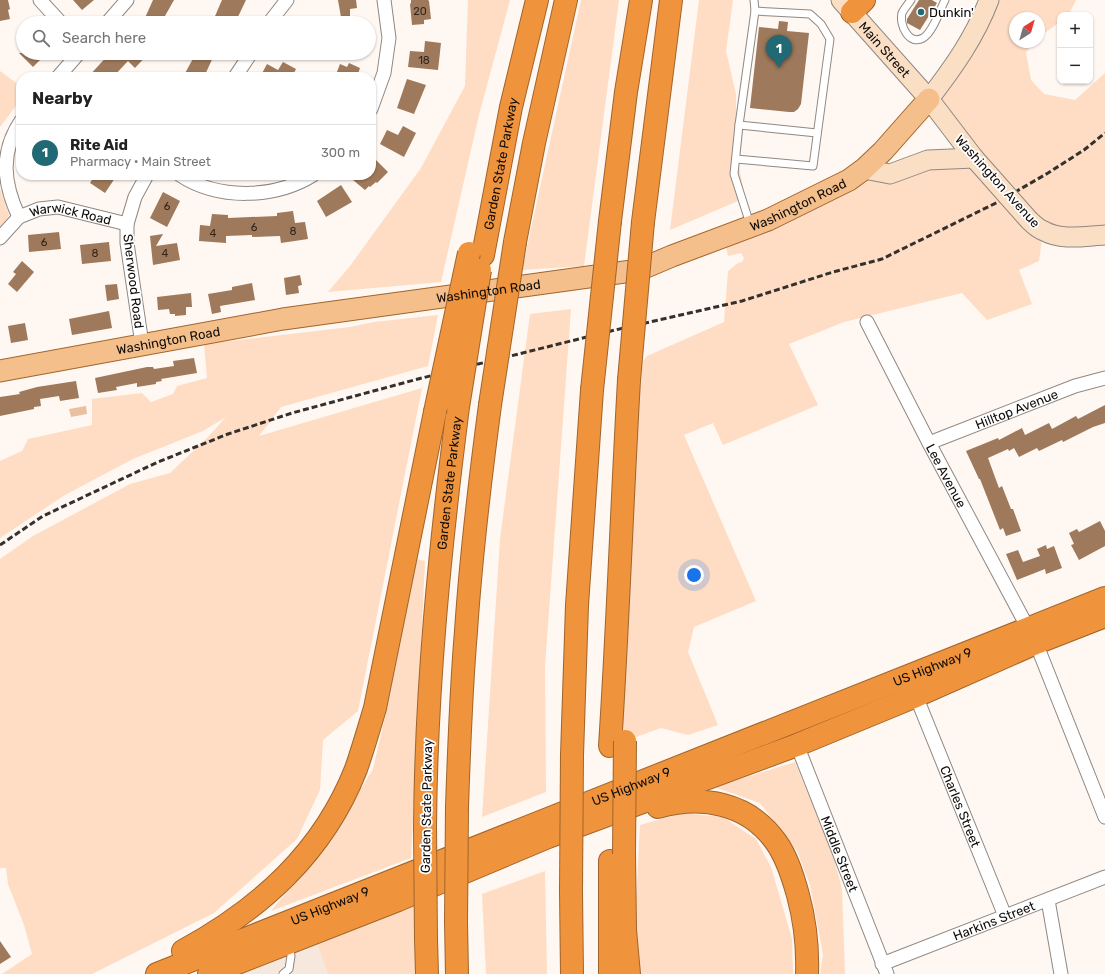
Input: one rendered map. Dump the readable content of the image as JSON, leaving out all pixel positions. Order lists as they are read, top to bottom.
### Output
{
  "streets": {
    "highway": ["Garden State Parkway", "US Highway 9"],
    "main road": ["Main Street", "Washington Avenue", "Washington Road"],
    "street": [
      "Warwick Road",
      "Sherwood Road",
      "Hilltop Avenue",
      "Lee Avenue",
      "Charles Street",
      "Middle Street",
      "Harkins Street"
    ]
  },
  "crossings": [
    ["Main Street", "Washington Avenue"],
    ["Main Street", "Washington Road"],
    ["Washington Avenue", "Washington Road"],
    ["Washington Road", "Sherwood Road"],
    ["Warwick Road", "Sherwood Road"],
    ["Hilltop Avenue", "Lee Avenue"],
    ["Lee Avenue", "US Highway 9"],
    ["US Highway 9", "Charles Street"],
    ["US Highway 9", "Middle Street"],
    ["Charles Street", "Harkins Street"],
    ["Middle Street", "Harkins Street"]
  ],
  "places": ["Dunkin'"],
  "house_numbers": [
    "20",
    "18",
    "6",
    "6",
    "8",
    "4",
    "6",
    "8",
    "4"
  ],
  "north": "top right",
  "page": {
    "map_buttons": ["+", "−"],
    "search": "Search here",
    "pins": "1",
    "heading": "Nearby",
    "list": [
      {
        "mark": "1",
        "name": "Rite Aid",
        "note": "Pharmacy · Main Street",
        "value": "300 m"
      }
    ]
  }
}
